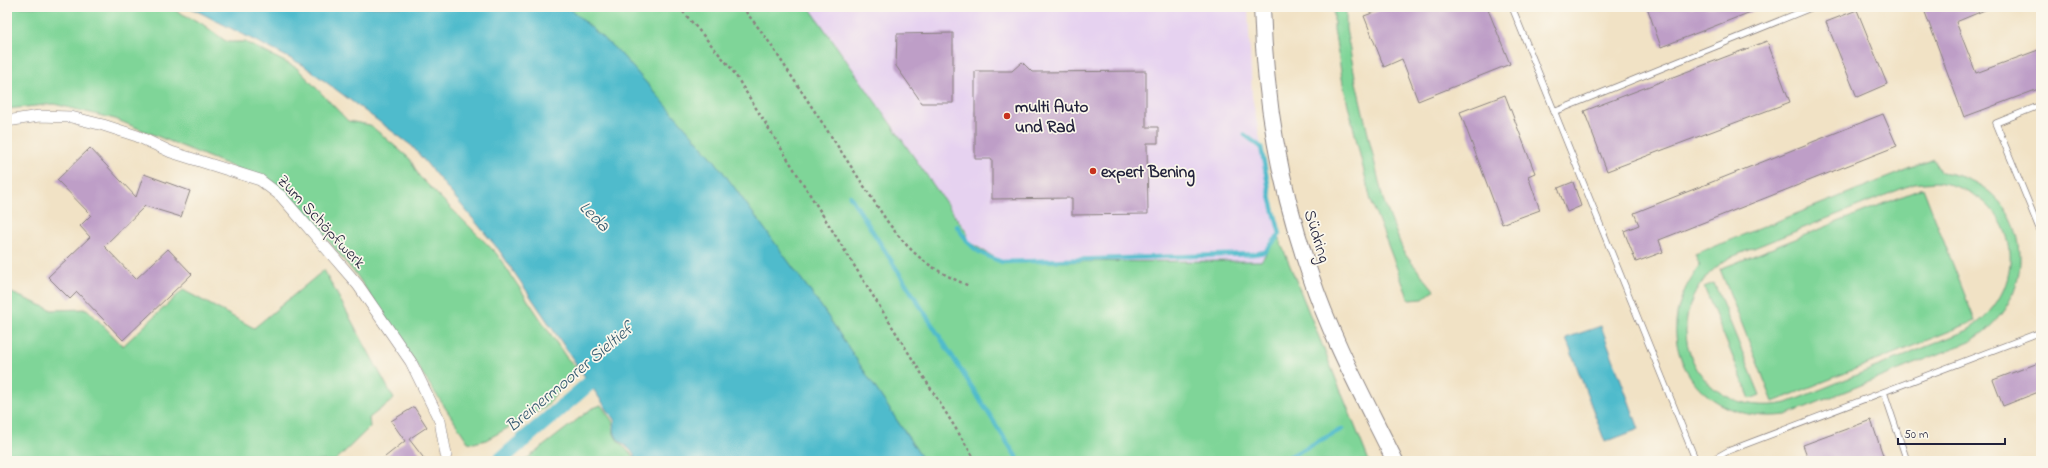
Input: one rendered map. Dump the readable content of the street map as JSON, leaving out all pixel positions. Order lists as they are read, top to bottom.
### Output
{
  "streets": {
    "main road": ["Südring"],
    "street": ["Zum Schöpfwerk"]
  },
  "water": ["Leda", "Breinermoorer Sieltief"],
  "places": ["multi Auto und Rad", "expert Bening"],
  "scale_bar": "50 m"
}
